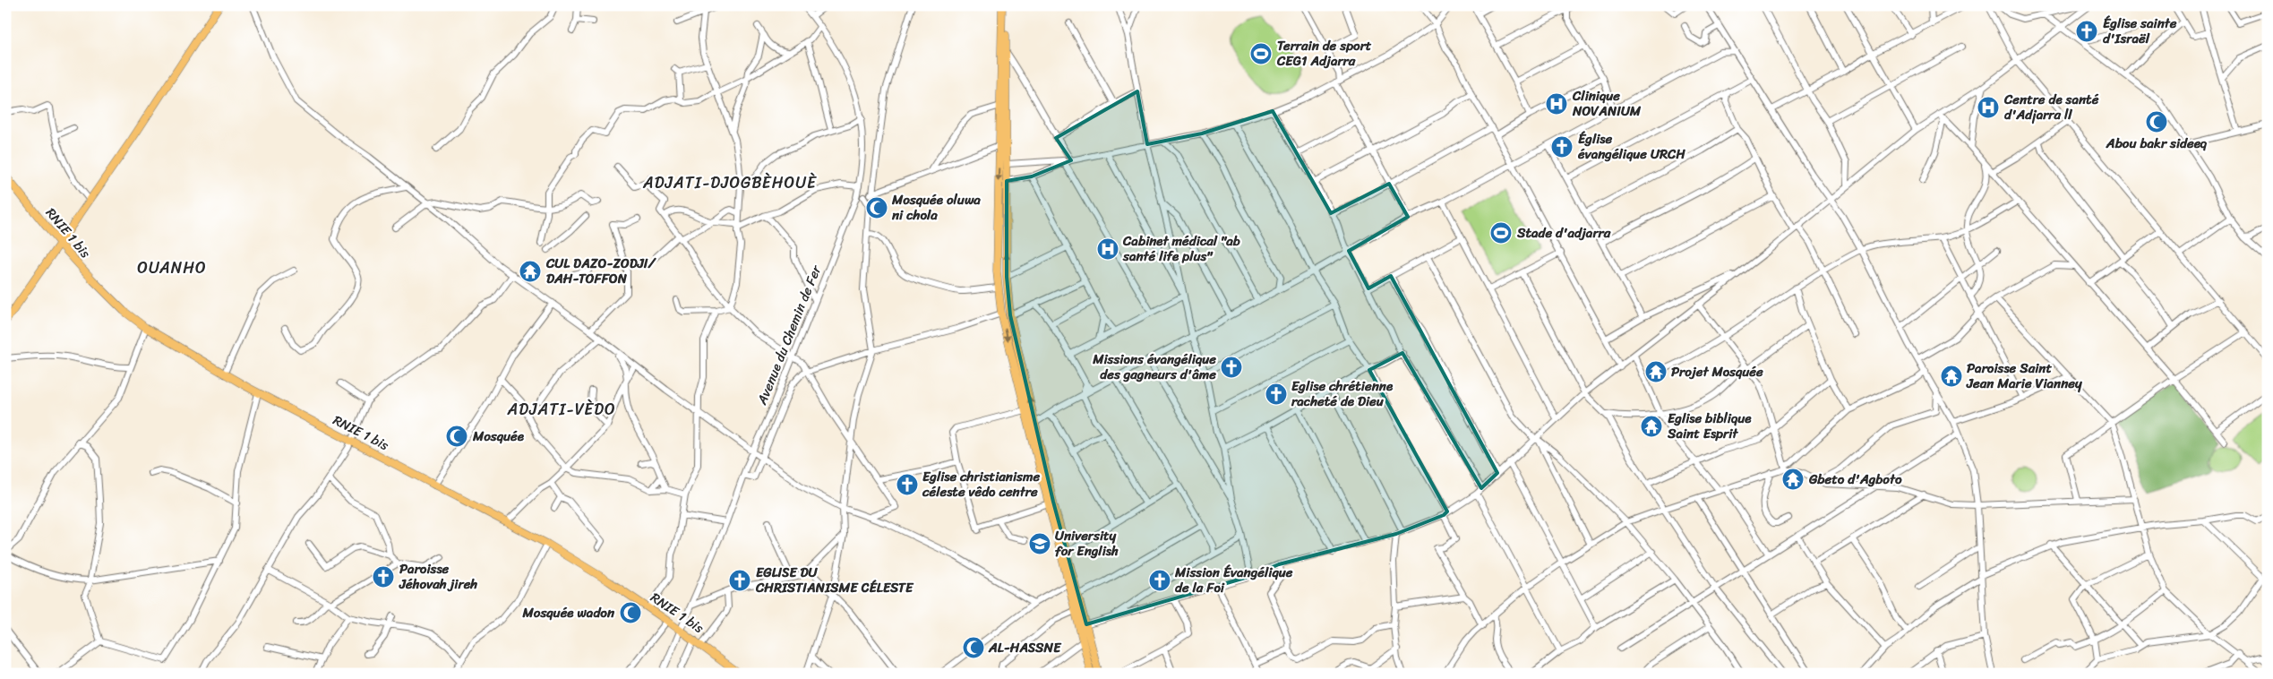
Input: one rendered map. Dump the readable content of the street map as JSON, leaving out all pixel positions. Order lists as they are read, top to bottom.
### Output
{
  "streets": {
    "main road": ["RNIE 1 bis"],
    "street": ["Avenue du Chemin de Fer"]
  },
  "crossings": [
    ["RNIE 1 bis", "Avenue du Chemin de Fer"]
  ],
  "districts": ["ADJATI-DJOGBÈHOUÈ", "OUANHO", "ADJATI-VÈDO"],
  "places": {
    "church": [
      "Église sainte d'Israël",
      "Église évangélique URCH",
      "Missions évangélique des gagneurs d'âme",
      "Eglise chrétienne racheté de Dieu",
      "Eglise christianisme céleste vêdo centre",
      "Paroisse Jéhovah jireh",
      "EGLISE DU CHRISTIANISME CÉLESTE",
      "Mission Évangélique de la Foi"
    ],
    "sports": ["Terrain de sport CEG1 Adjarra", "Stade d'adjarra"],
    "hospital": ["Clinique NOVANIUM", "Centre de santé d'Adjarra ll", "Cabinet médical \"ab santé life plus\""],
    "mosque": [
      "Abou bakr sideeq",
      "Mosquée oluwa ni chola",
      "Mosquée",
      "Mosquée wadon",
      "AL-HASSNE"
    ],
    "temple": [
      "CUL DAZO-ZODJI/ DAH-TOFFON",
      "Projet Mosquée",
      "Paroisse Saint Jean Marie Vianney",
      "Eglise biblique Saint Esprit",
      "Gbeto d'Agboto"
    ],
    "school or university": ["University for English"]
  }
}
